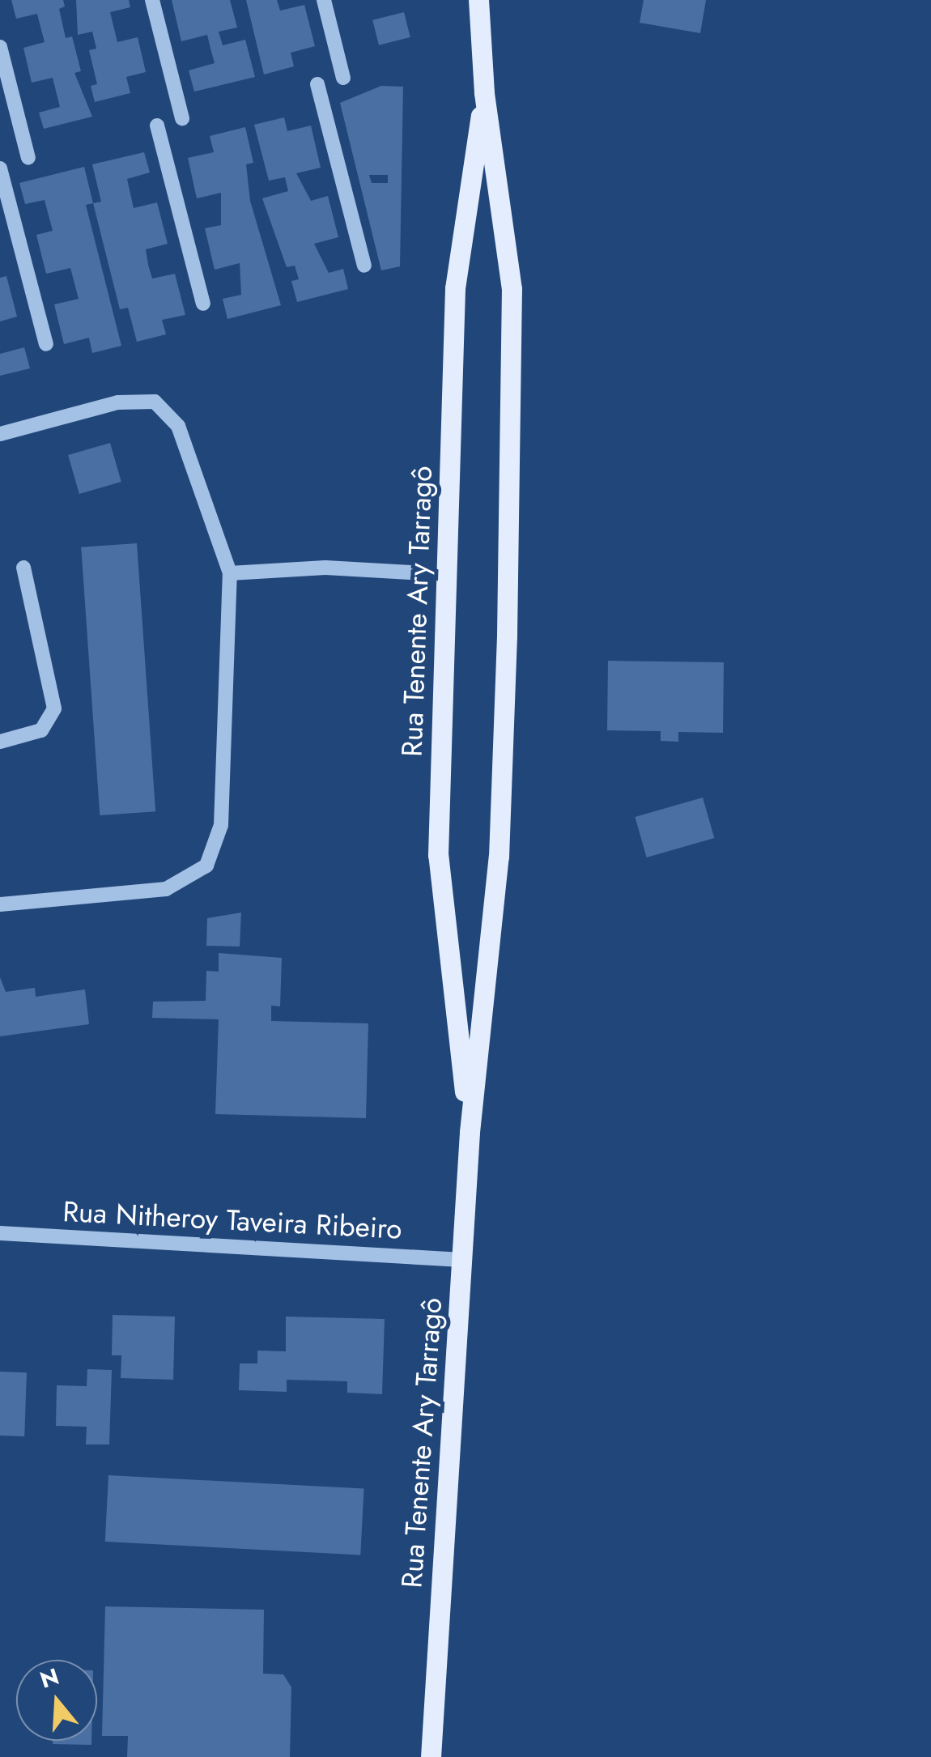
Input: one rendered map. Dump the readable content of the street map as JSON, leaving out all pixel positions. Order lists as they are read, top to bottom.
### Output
{
  "streets": {
    "main road": ["Rua Tenente Ary Tarragô"],
    "street": ["Rua Nitheroy Taveira Ribeiro"]
  },
  "crossings": [
    ["Rua Tenente Ary Tarragô", "Rua Nitheroy Taveira Ribeiro"]
  ],
  "north": "top"
}
